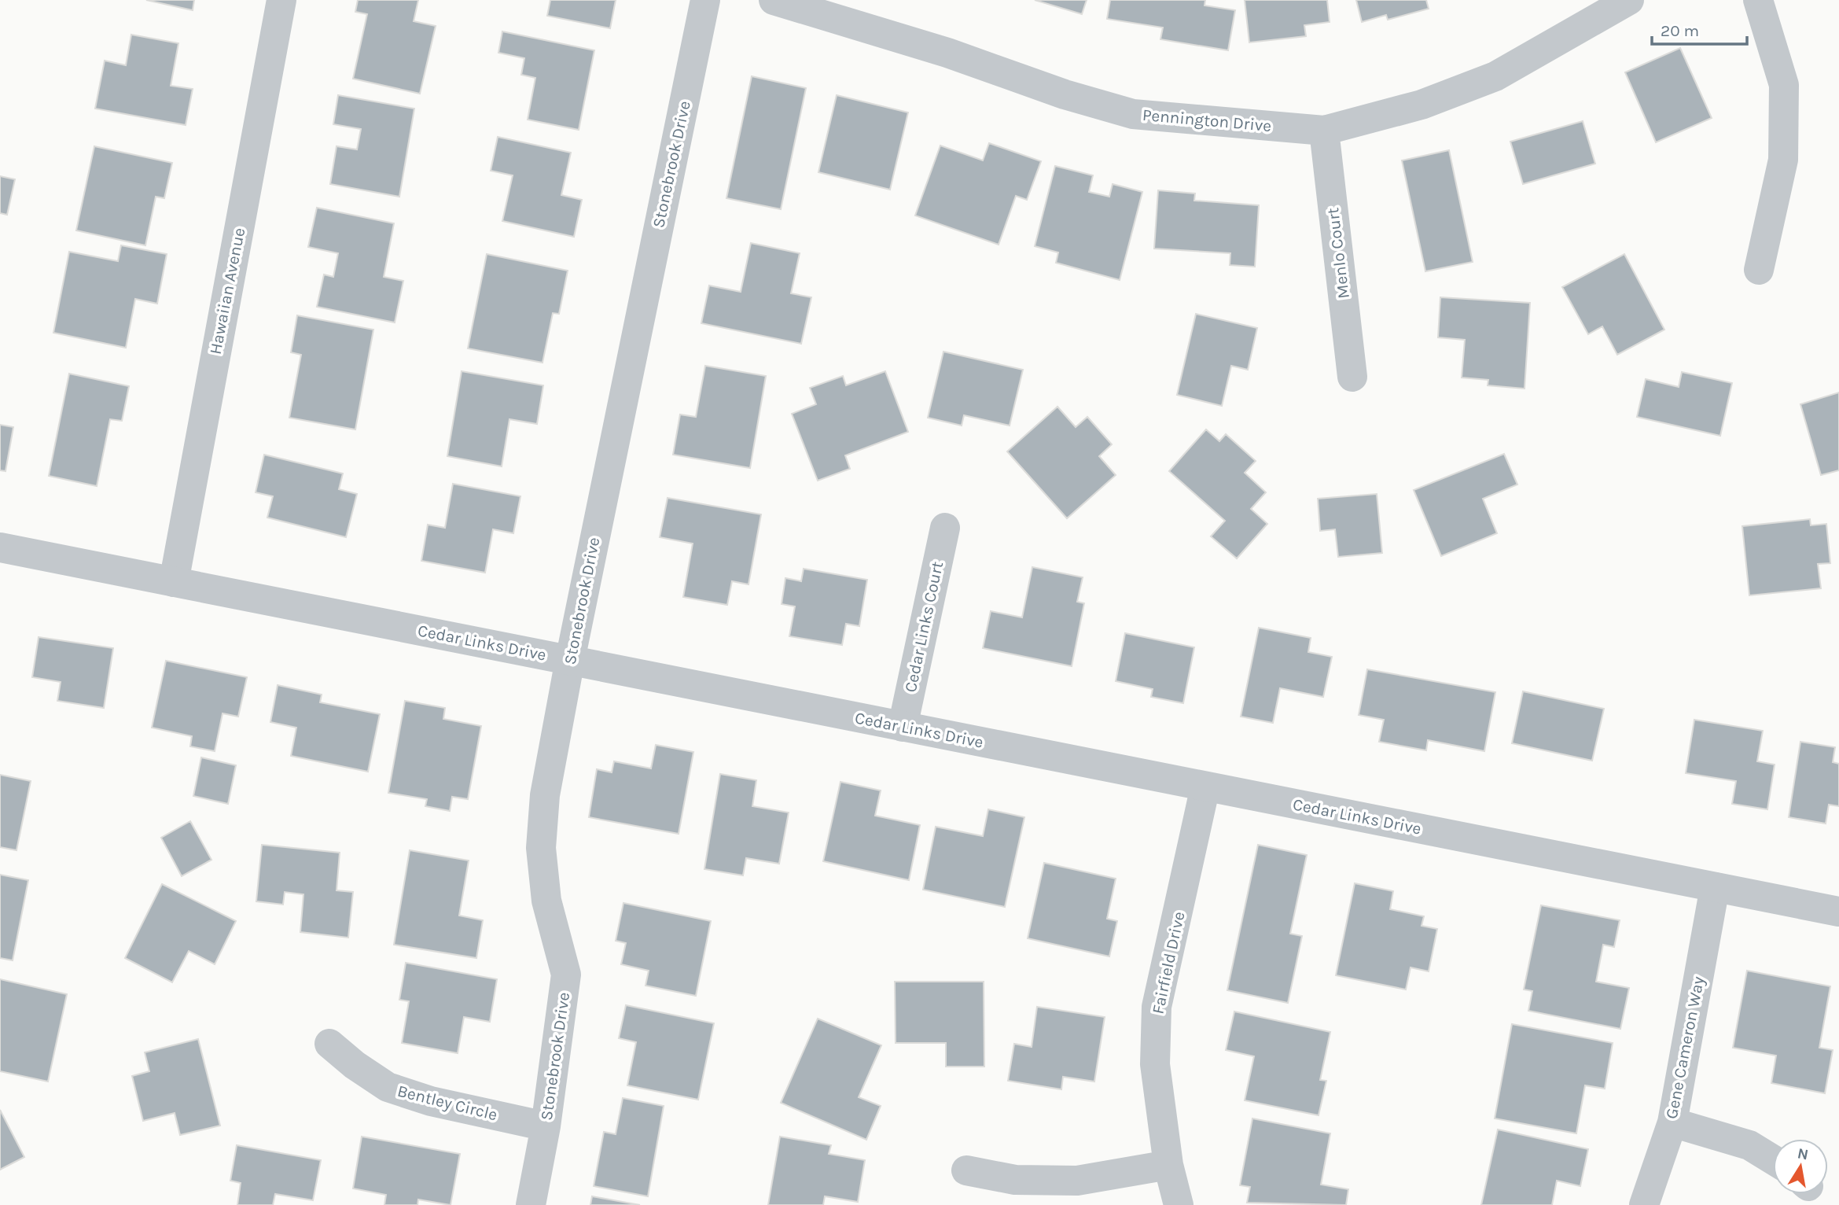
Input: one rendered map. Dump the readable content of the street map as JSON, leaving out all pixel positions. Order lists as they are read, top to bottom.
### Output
{
  "streets": {
    "street": [
      "Pennington Drive",
      "Stonebrook Drive",
      "Menlo Court",
      "Hawaiian Avenue",
      "Cedar Links Court",
      "Cedar Links Drive",
      "Fairfield Drive",
      "Gene Cameron Way",
      "Bentley Circle"
    ]
  },
  "crossings": [
    ["Pennington Drive", "Menlo Court"],
    ["Stonebrook Drive", "Cedar Links Drive"],
    ["Stonebrook Drive", "Bentley Circle"],
    ["Hawaiian Avenue", "Cedar Links Drive"],
    ["Cedar Links Court", "Cedar Links Drive"],
    ["Cedar Links Drive", "Fairfield Drive"],
    ["Cedar Links Drive", "Gene Cameron Way"]
  ],
  "scale_bar": "20 m",
  "north": "top"
}
